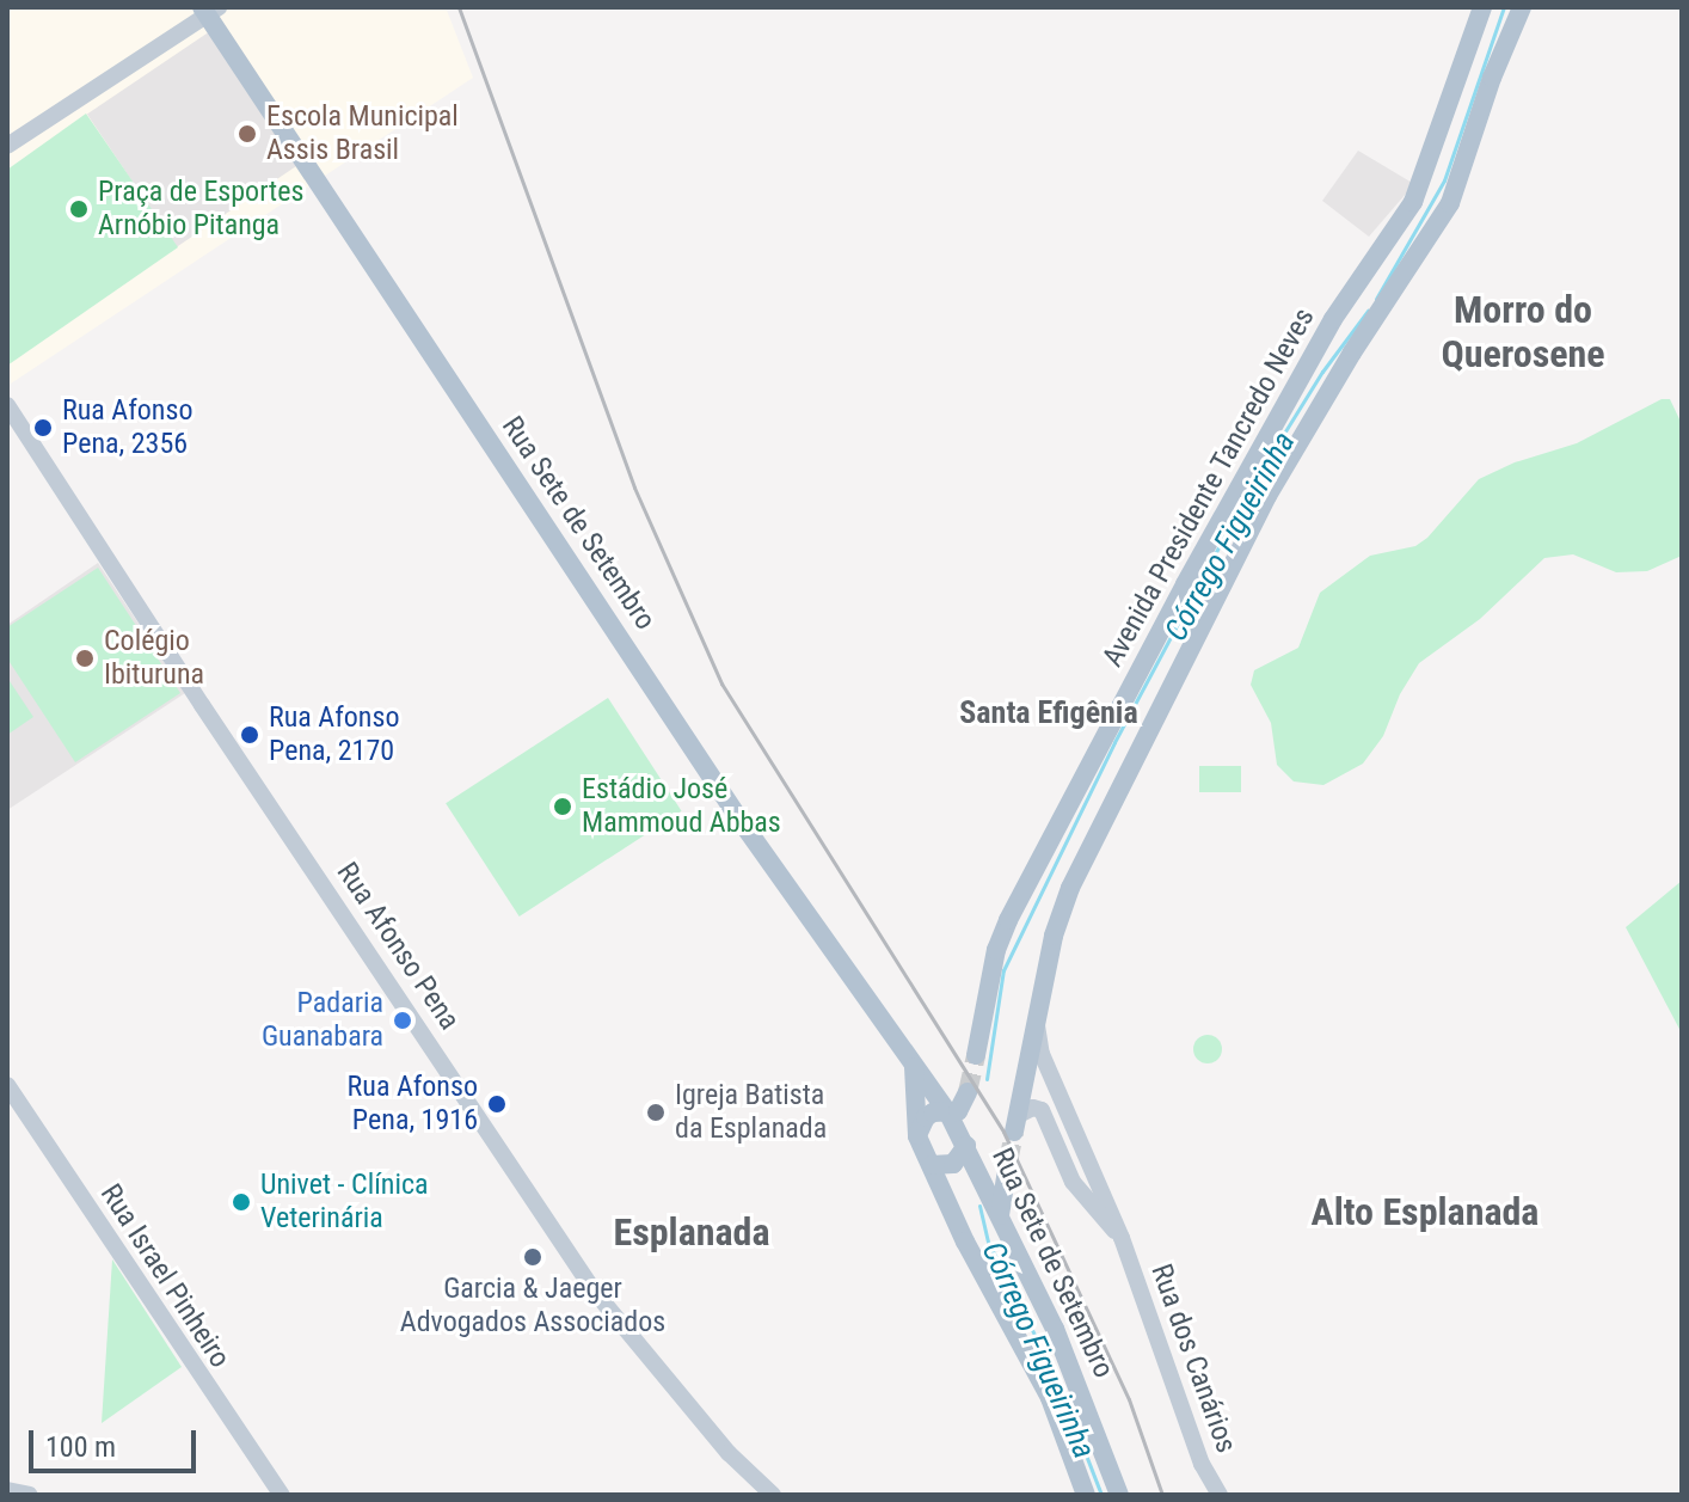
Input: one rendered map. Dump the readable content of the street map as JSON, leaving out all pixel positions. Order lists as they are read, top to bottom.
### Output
{
  "streets": {
    "main road": ["Avenida Presidente Tancredo Neves", "Rua Sete de Setembro"],
    "street": ["Rua Afonso Pena", "Rua Israel Pinheiro", "Rua dos Canários"]
  },
  "crossings": [
    ["Avenida Presidente Tancredo Neves", "Rua dos Canários"]
  ],
  "districts": [
    "Morro do Querosene",
    "Santa Efigênia",
    "Alto Esplanada",
    "Esplanada"
  ],
  "water": ["Córrego Figueirinha"],
  "places": [
    "Escola Municipal Assis Brasil",
    "Praça de Esportes Arnóbio Pitanga",
    "Rua Afonso Pena, 2356",
    "Colégio Ibituruna",
    "Rua Afonso Pena, 2170",
    "Estádio José Mammoud Abbas",
    "Padaria Guanabara",
    "Rua Afonso Pena, 1916",
    "Igreja Batista da Esplanada",
    "Univet - Clínica Veterinária",
    "Garcia & Jaeger Advogados Associados"
  ],
  "scale_bar": "100 m"
}
